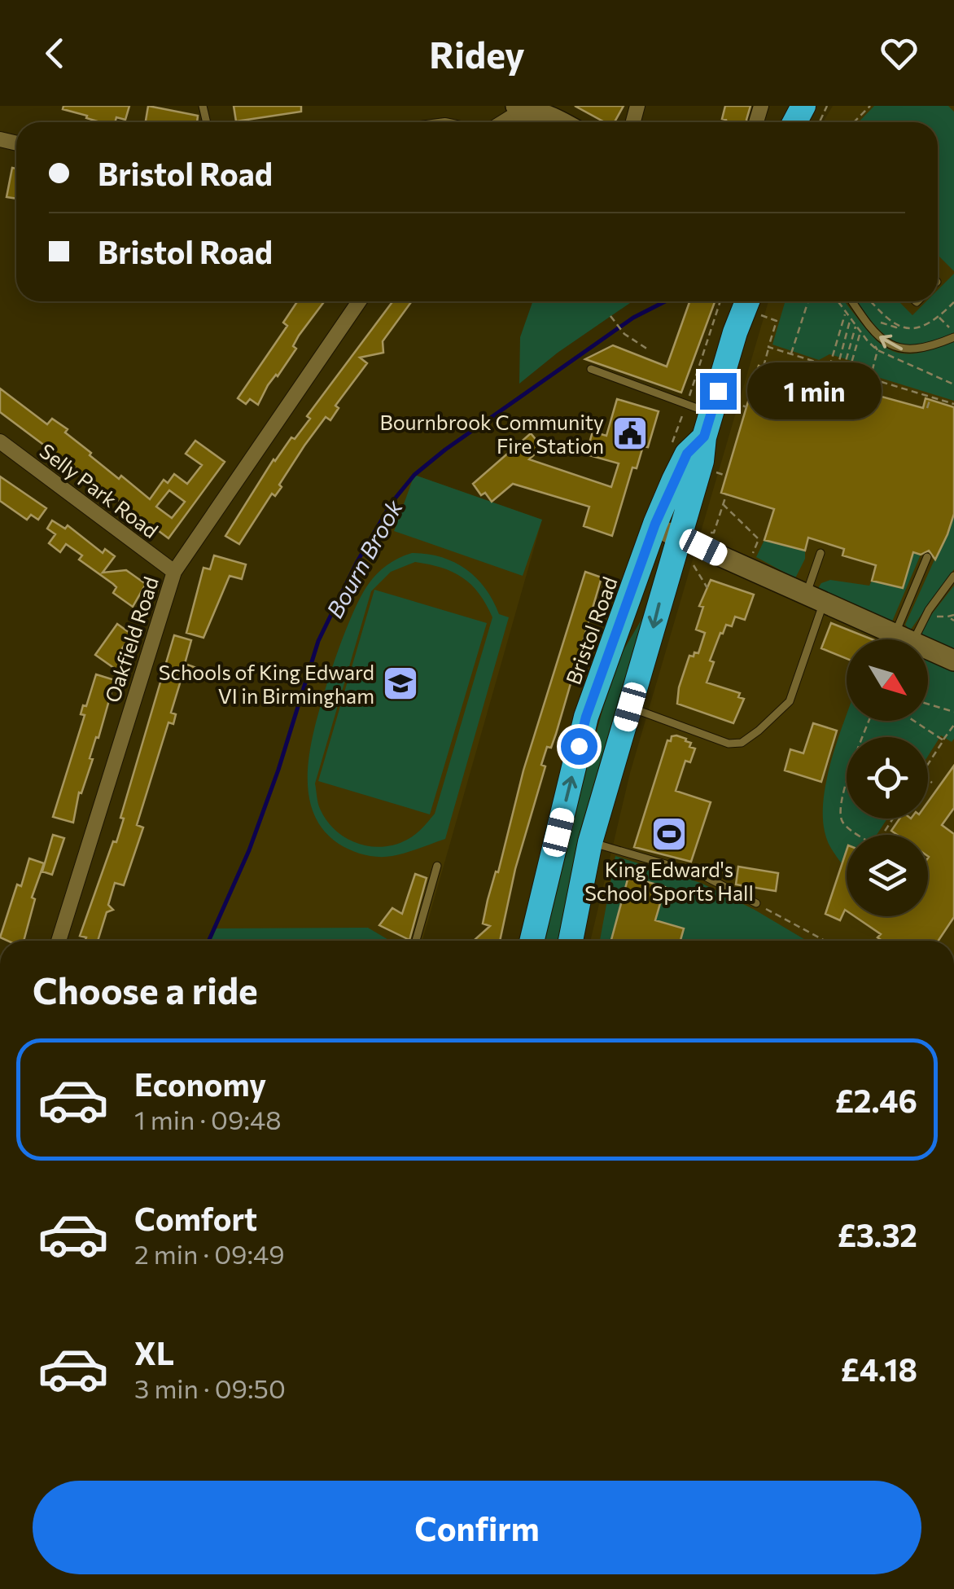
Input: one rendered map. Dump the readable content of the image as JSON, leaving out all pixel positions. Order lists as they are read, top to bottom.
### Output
{
  "streets": {
    "highway": ["Bristol Road"],
    "street": ["Selly Park Road", "Oakfield Road"]
  },
  "crossings": [
    ["Selly Park Road", "Oakfield Road"]
  ],
  "water": ["Bourn Brook"],
  "places": {
    "public building": ["Bournbrook Community Fire Station"],
    "school or university": ["Schools of King Edward VI in Birmingham"],
    "sports": ["King Edward's School Sports Hall"]
  },
  "north": "bottom right",
  "page": {
    "header": "Ridey",
    "banner": ["Bristol Road", "Bristol Road"],
    "bubble": "1 min",
    "heading": "Choose a ride",
    "list": [
      {
        "name": "Economy",
        "note": "1 min · 09:48",
        "value": "£2.46"
      },
      {
        "name": "Comfort",
        "note": "2 min · 09:49",
        "value": "£3.32"
      },
      {
        "name": "XL",
        "note": "3 min · 09:50",
        "value": "£4.18"
      }
    ],
    "buttons": "Confirm"
  }
}
